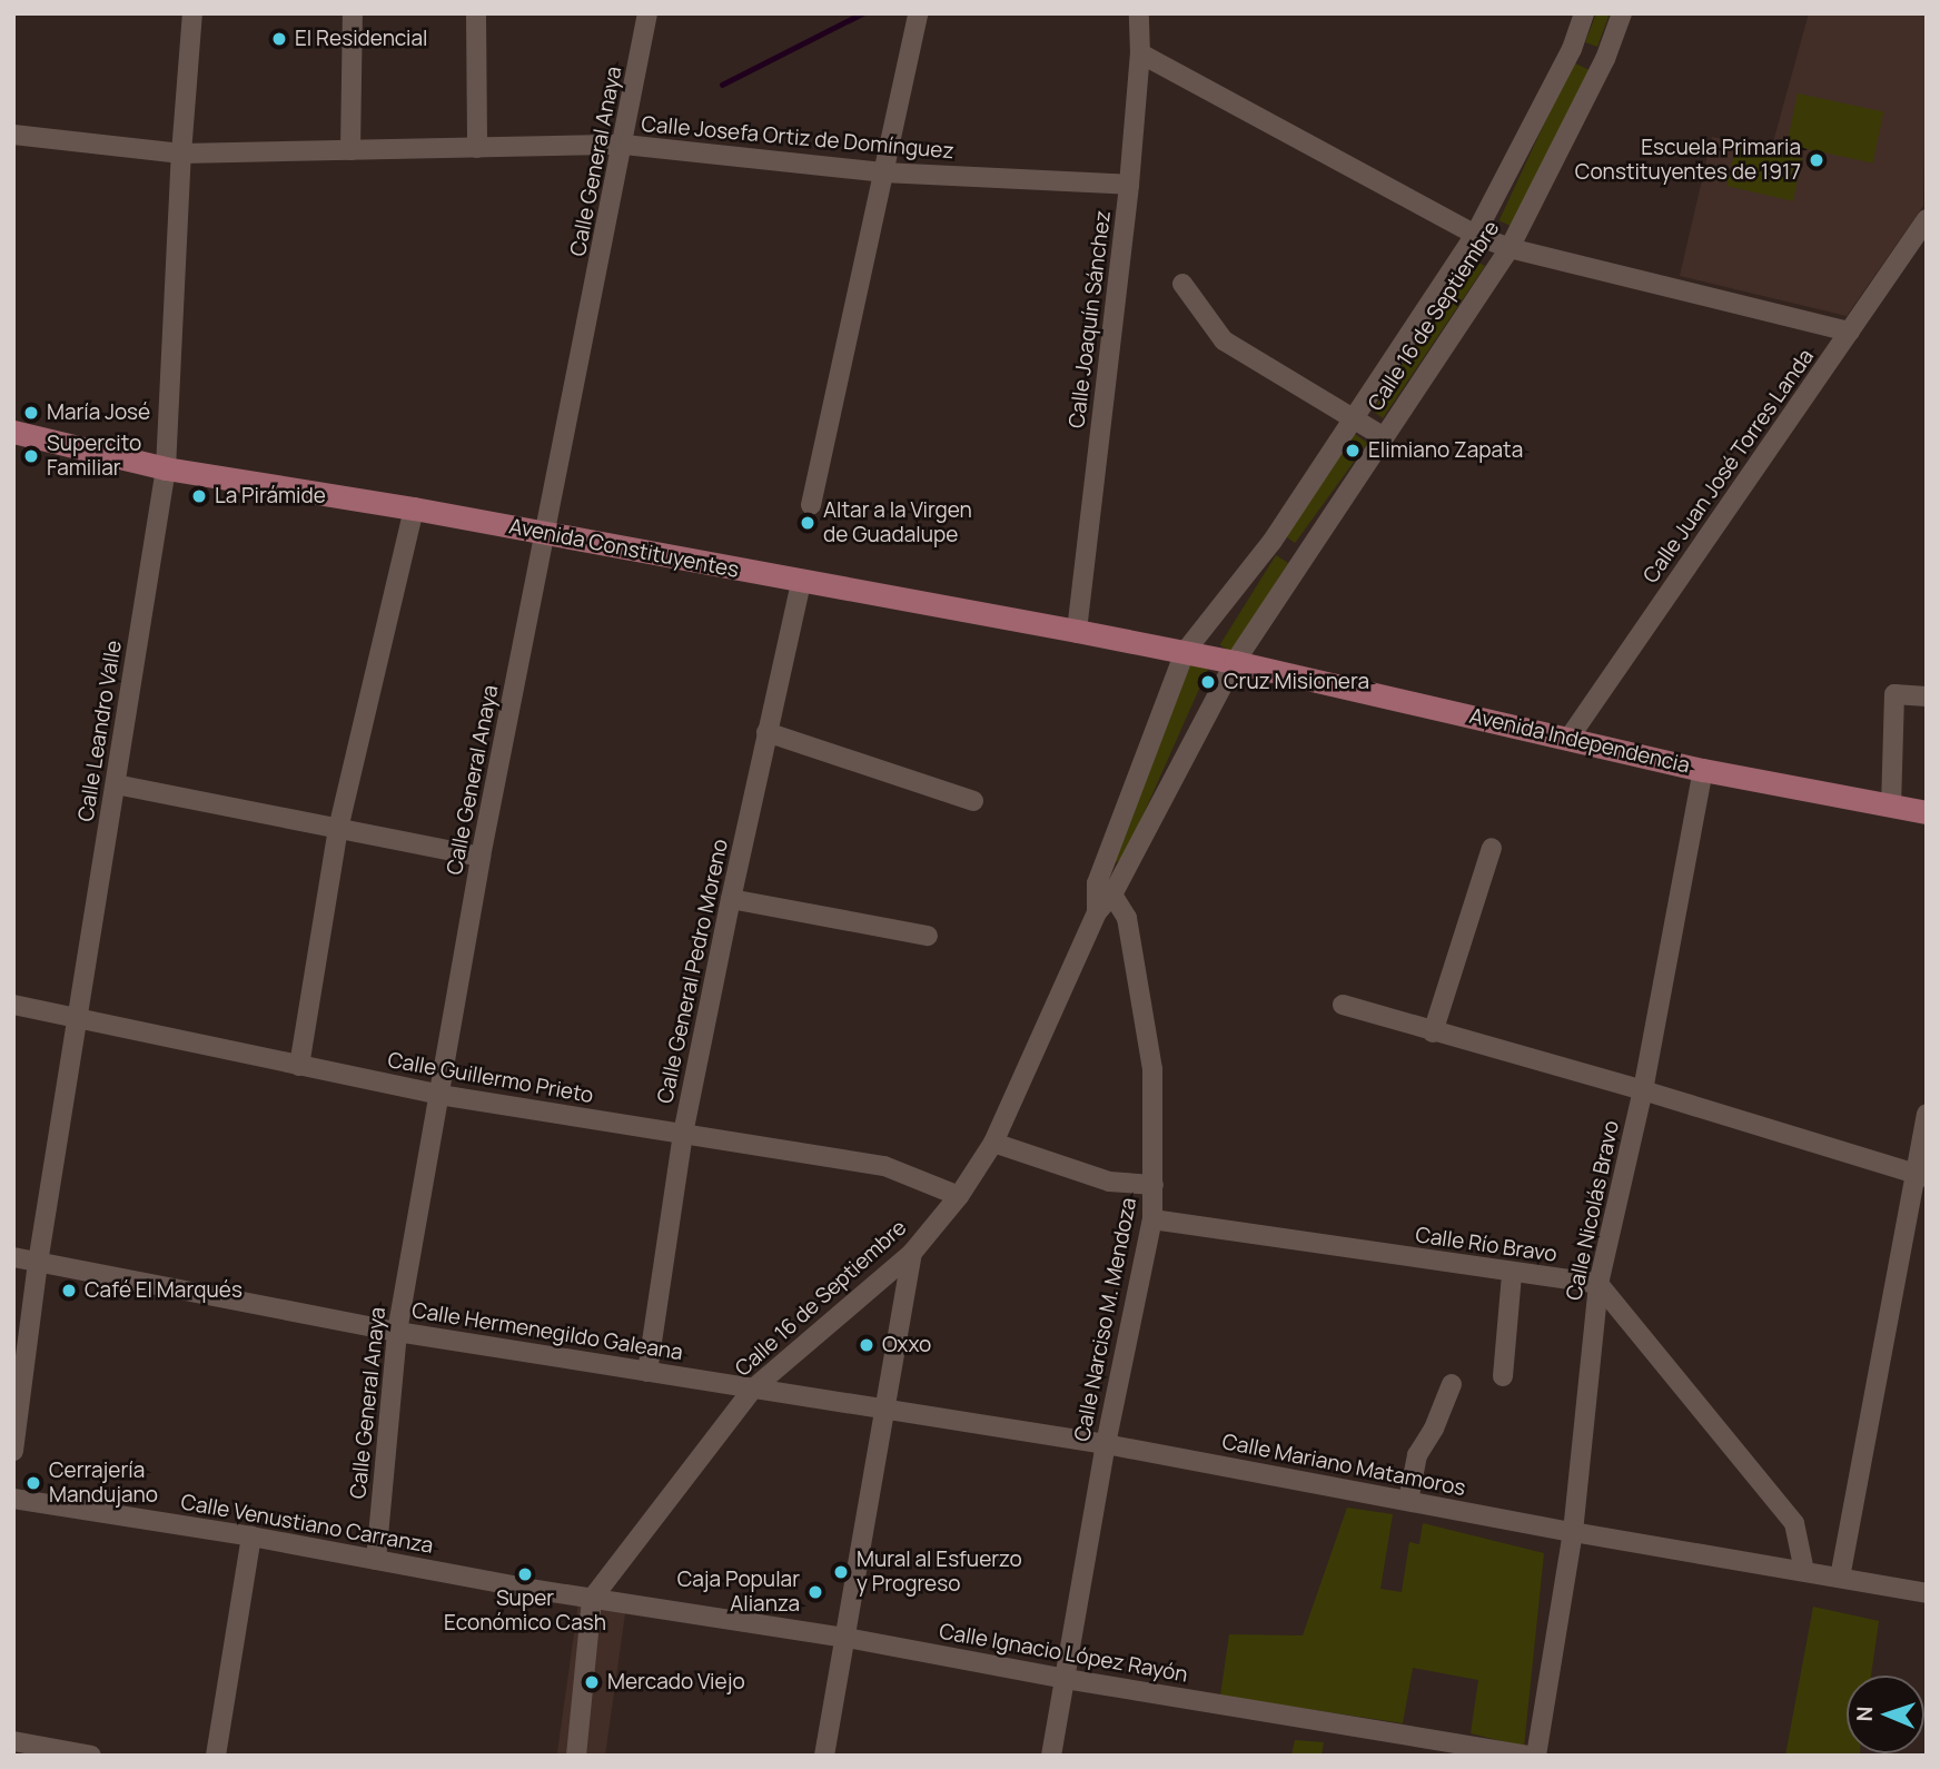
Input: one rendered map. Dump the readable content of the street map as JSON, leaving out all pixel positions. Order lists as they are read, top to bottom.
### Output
{
  "streets": {
    "main road": ["Avenida Constituyentes", "Avenida Independencia"],
    "street": [
      "Calle Josefa Ortiz de Domínguez",
      "Calle General Anaya",
      "Calle 16 de Septiembre",
      "Calle Joaquín Sánchez",
      "Calle Juan José Torres Landa",
      "Calle Leandro Valle",
      "Calle General Pedro Moreno",
      "Calle Guillermo Prieto",
      "Calle Nicolás Bravo",
      "Calle Río Bravo",
      "Calle Narciso M. Mendoza",
      "Calle Hermenegildo Galeana",
      "Calle Mariano Matamoros",
      "Calle Venustiano Carranza",
      "Calle Ignacio López Rayón"
    ]
  },
  "crossings": [
    ["Calle Josefa Ortiz de Domínguez", "Calle General Anaya"],
    ["Calle Josefa Ortiz de Domínguez", "Calle Joaquín Sánchez"],
    ["Calle Josefa Ortiz de Domínguez", "Calle Leandro Valle"],
    ["Calle General Anaya", "Avenida Constituyentes"],
    ["Calle General Anaya", "Calle Guillermo Prieto"],
    ["Calle General Anaya", "Calle Hermenegildo Galeana"],
    ["Calle General Anaya", "Calle Venustiano Carranza"],
    ["Calle 16 de Septiembre", "Avenida Constituyentes"],
    ["Calle 16 de Septiembre", "Avenida Independencia"],
    ["Calle 16 de Septiembre", "Calle Guillermo Prieto"],
    ["Calle 16 de Septiembre", "Calle Narciso M. Mendoza"],
    ["Calle 16 de Septiembre", "Calle Hermenegildo Galeana"],
    ["Calle 16 de Septiembre", "Calle Mariano Matamoros"],
    ["Calle 16 de Septiembre", "Calle Venustiano Carranza"],
    ["Calle 16 de Septiembre", "Calle Ignacio López Rayón"],
    ["Calle Joaquín Sánchez", "Avenida Constituyentes"],
    ["Calle Juan José Torres Landa", "Avenida Independencia"],
    ["Avenida Constituyentes", "Calle Leandro Valle"],
    ["Avenida Constituyentes", "Avenida Independencia"],
    ["Avenida Constituyentes", "Calle General Pedro Moreno"],
    ["Calle Leandro Valle", "Calle Guillermo Prieto"],
    ["Calle Leandro Valle", "Calle Hermenegildo Galeana"],
    ["Avenida Independencia", "Calle Nicolás Bravo"],
    ["Calle General Pedro Moreno", "Calle Guillermo Prieto"],
    ["Calle General Pedro Moreno", "Calle Hermenegildo Galeana"],
    ["Calle Nicolás Bravo", "Calle Río Bravo"],
    ["Calle Nicolás Bravo", "Calle Mariano Matamoros"],
    ["Calle Río Bravo", "Calle Narciso M. Mendoza"],
    ["Calle Narciso M. Mendoza", "Calle Mariano Matamoros"],
    ["Calle Narciso M. Mendoza", "Calle Ignacio López Rayón"],
    ["Calle Hermenegildo Galeana", "Calle Mariano Matamoros"],
    ["Calle Venustiano Carranza", "Calle Ignacio López Rayón"]
  ],
  "places": [
    "El Residencial",
    "Escuela Primaria Constituyentes de 1917",
    "María José",
    "Elimiano Zapata",
    "Supercito Familiar",
    "La Pirámide",
    "Altar a la Virgen de Guadalupe",
    "Cruz Misionera",
    "Café El Marqués",
    "Oxxo",
    "Cerrajería Mandujano",
    "Mural al Esfuerzo y Progreso",
    "Super Económico Cash",
    "Caja Popular Alianza",
    "Mercado Viejo"
  ],
  "north": "left"
}
